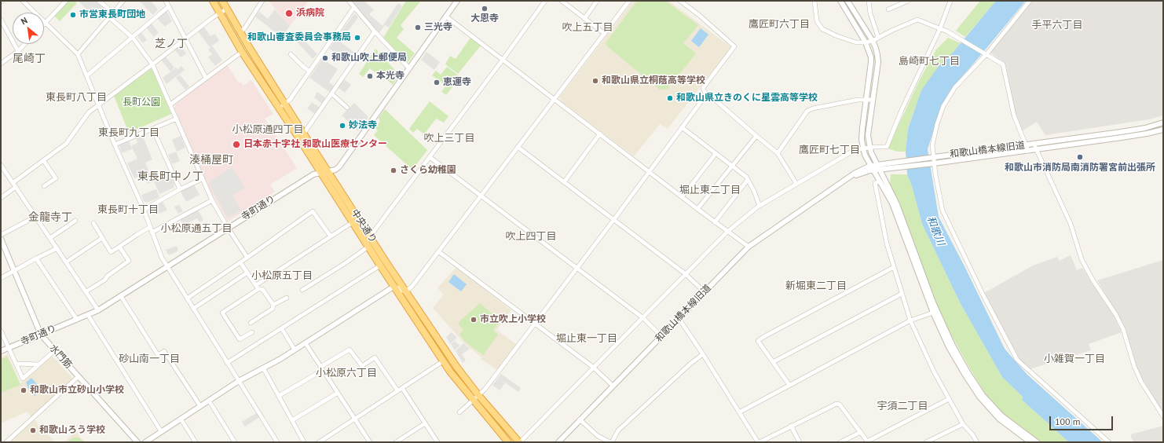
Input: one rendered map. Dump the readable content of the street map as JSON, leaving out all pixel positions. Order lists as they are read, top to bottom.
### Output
{
  "streets": {
    "highway": ["中央通り"],
    "street": ["和歌山橋本線旧道", "寺町通り", "水門筋"]
  },
  "crossings": [
    ["寺町通り", "中央通り"],
    ["寺町通り", "水門筋"]
  ],
  "districts": [
    "鷹匠町六丁目",
    "手平六丁目",
    "吹上五丁目",
    "芝ノ丁",
    "尾崎丁",
    "島崎町七丁目",
    "東長町八丁目",
    "小松原通四丁目",
    "東長町九丁目",
    "吹上三丁目",
    "鷹匠町七丁目",
    "湊桶屋町",
    "東長町中ノ丁",
    "堀止東二丁目",
    "東長町十丁目",
    "金龍寺丁",
    "小松原通五丁目",
    "吹上四丁目",
    "小松原五丁目",
    "新堀東二丁目",
    "堀止東一丁目",
    "砂山南一丁目",
    "小雑賀一丁目",
    "小松原六丁目",
    "宇須二丁目"
  ],
  "water": ["和歌川"],
  "parks": ["長町公園"],
  "places": [
    "大恩寺",
    "浜病院",
    "市営東長町団地",
    "三光寺",
    "和歌山審査委員会事務局",
    "和歌山吹上郵便局",
    "本光寺",
    "和歌山県立桐蔭高等学校",
    "恵運寺",
    "和歌山県立きのくに星雲高等学校",
    "妙法寺",
    "日本赤十字社 和歌山医療センター",
    "和歌山市消防局南消防署宮前出張所",
    "さくら幼稚園",
    "市立吹上小学校",
    "和歌山市立砂山小学校",
    "和歌山ろう学校"
  ],
  "scale_bar": "100 m",
  "north": "top left"
}
